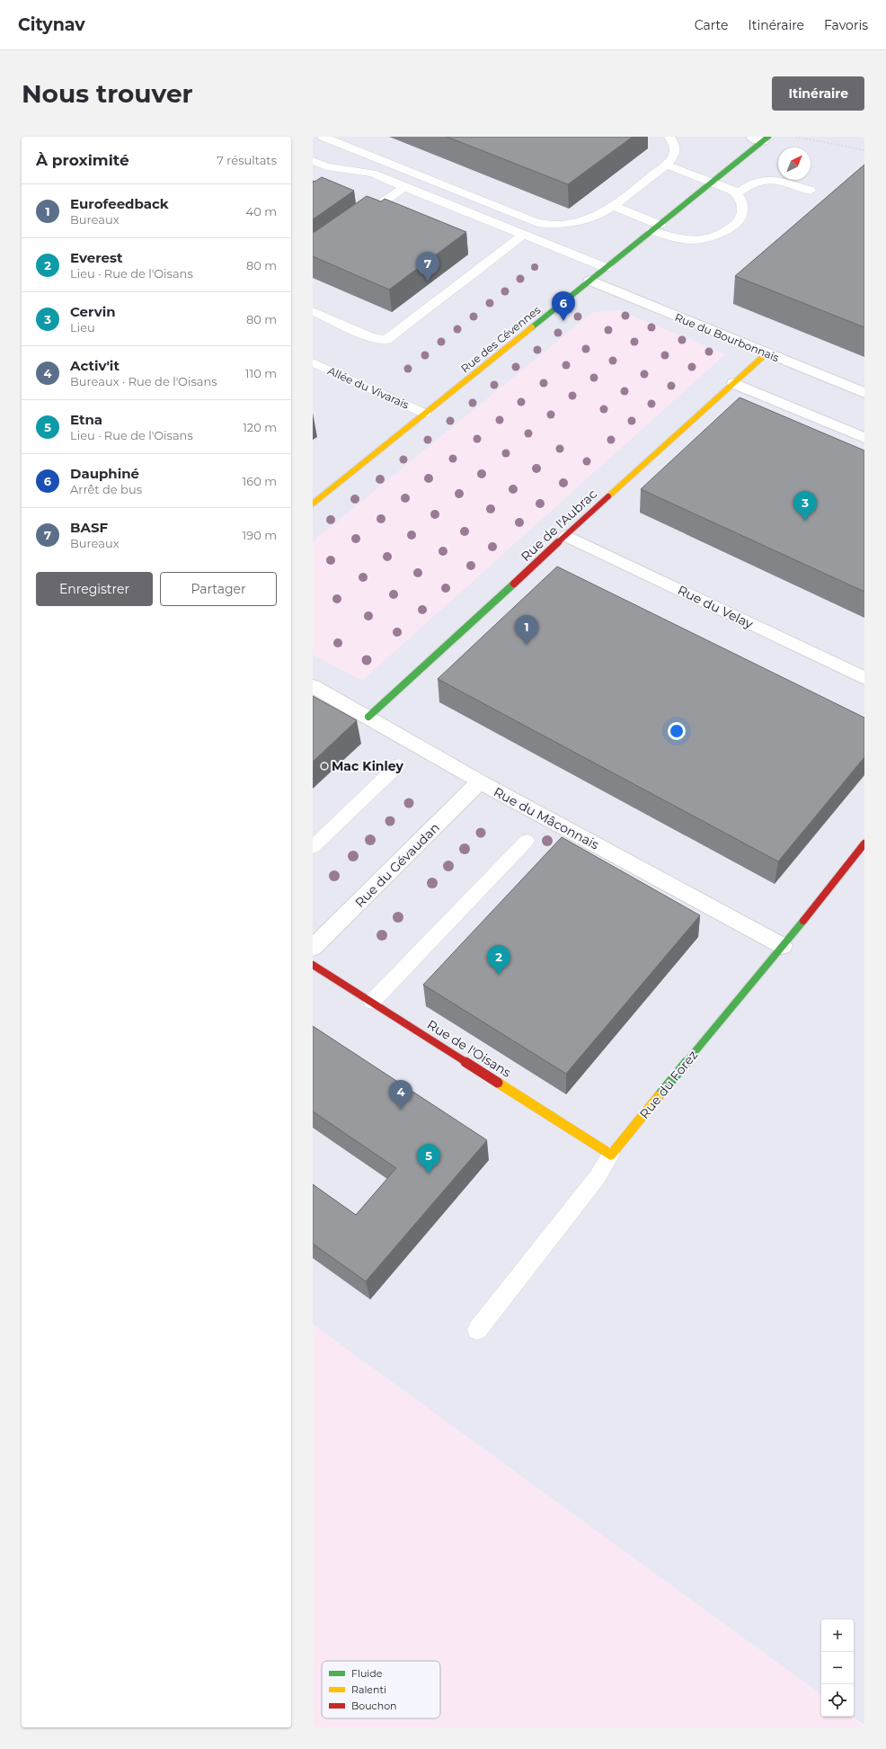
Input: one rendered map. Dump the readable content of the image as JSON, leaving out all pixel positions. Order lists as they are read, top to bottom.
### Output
{
  "streets": {
    "street": [
      "Rue du Bourbonnais",
      "Rue des Cévennes",
      "Rue de l'Aubrac",
      "Rue du Velay",
      "Rue du Mâconnais",
      "Rue du Gévaudan",
      "Rue de l'Oisans",
      "Rue du Forez"
    ],
    "lane": ["Allée du Vivarais"]
  },
  "crossings": [
    ["Rue du Bourbonnais", "Rue des Cévennes"],
    ["Rue du Bourbonnais", "Rue de l'Aubrac"],
    ["Rue des Cévennes", "Allée du Vivarais"],
    ["Rue de l'Aubrac", "Rue du Velay"],
    ["Rue de l'Aubrac", "Rue du Mâconnais"],
    ["Rue du Mâconnais", "Rue du Gévaudan"],
    ["Rue du Mâconnais", "Rue du Forez"],
    ["Rue de l'Oisans", "Rue du Forez"]
  ],
  "places": ["Mac Kinley"],
  "legend": ["Fluide", "Ralenti", "Bouchon"],
  "north": "top right",
  "page": {
    "header": "Citynav",
    "nav": ["Carte", "Itinéraire", "Favoris"],
    "buttons": [
      "Itinéraire",
      ["Enregistrer", "Partager"]
    ],
    "title": "Nous trouver",
    "heading": ["À proximité", "7 résultats"],
    "list": [
      {
        "mark": "1",
        "name": "Eurofeedback",
        "note": "Bureaux",
        "value": "40 m"
      },
      {
        "mark": "2",
        "name": "Everest",
        "note": "Lieu · Rue de l'Oisans",
        "value": "80 m"
      },
      {
        "mark": "3",
        "name": "Cervin",
        "note": "Lieu",
        "value": "80 m"
      },
      {
        "mark": "4",
        "name": "Activ'it",
        "note": "Bureaux · Rue de l'Oisans",
        "value": "110 m"
      },
      {
        "mark": "5",
        "name": "Etna",
        "note": "Lieu · Rue de l'Oisans",
        "value": "120 m"
      },
      {
        "mark": "6",
        "name": "Dauphiné",
        "note": "Arrêt de bus",
        "value": "160 m"
      },
      {
        "mark": "7",
        "name": "BASF",
        "note": "Bureaux",
        "value": "190 m"
      }
    ],
    "pins": [
      "7",
      "6",
      "3",
      "1",
      "2",
      "4",
      "5"
    ],
    "map_buttons": ["+", "−"]
  }
}
